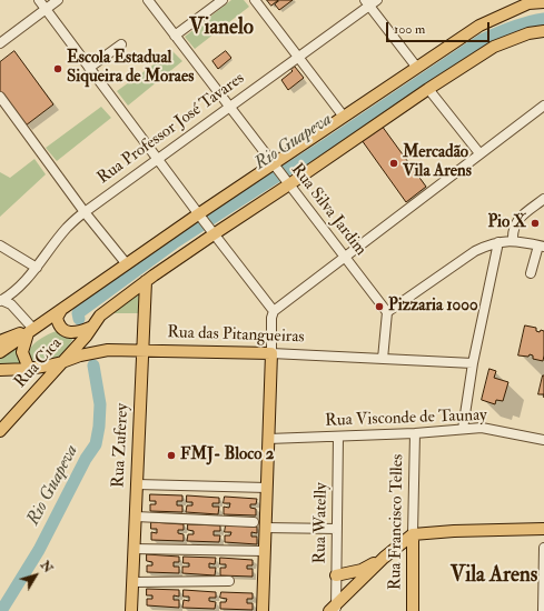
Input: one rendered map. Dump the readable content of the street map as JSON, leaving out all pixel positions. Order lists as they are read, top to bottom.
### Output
{
  "streets": {
    "main road": [
      "Rua das Pitangueiras",
      "Rua Cica",
      "Rua Zuferey",
      "Rua Francisco Telles"
    ],
    "street": [
      "Rua Professor José Tavares",
      "Rua Silva Jardim",
      "Rua Visconde de Taunay",
      "Rua Watelly"
    ]
  },
  "crossings": [
    ["Rua Professor José Tavares", "Rua Silva Jardim"],
    ["Rua Silva Jardim", "Rua Cica"],
    ["Rua das Pitangueiras", "Rua Cica"],
    ["Rua das Pitangueiras", "Rua Zuferey"],
    ["Rua Cica", "Rua Zuferey"],
    ["Rua Visconde de Taunay", "Rua Francisco Telles"],
    ["Rua Visconde de Taunay", "Rua Watelly"]
  ],
  "districts": ["Vianelo", "Vila Arens"],
  "water": ["Rio Guapeva"],
  "places": [
    "Escola Estadual Siqueira de Moraes",
    "Mercadão Vila Arens",
    "Pio X",
    "Pizzaria 1000",
    "FMJ- Bloco 2"
  ],
  "scale_bar": "100 m",
  "north": "top right"
}
